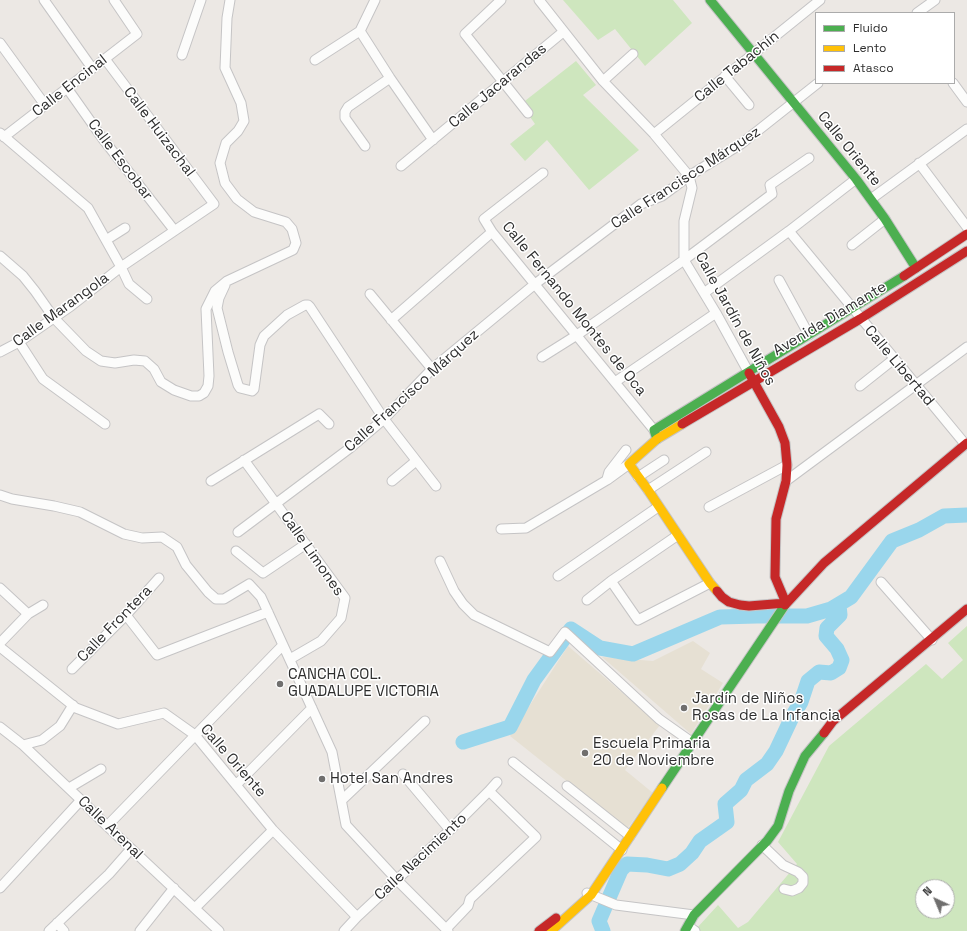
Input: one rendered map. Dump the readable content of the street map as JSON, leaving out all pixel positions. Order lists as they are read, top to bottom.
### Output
{
  "streets": {
    "main road": [
      "Calle Oriente",
      "Calle Fernando Montes de Oca",
      "Calle Jardín de Niños",
      "Avenida Diamante"
    ],
    "street": [
      "Calle Tabachín",
      "Calle Encinal",
      "Calle Jacarandas",
      "Calle Huizachal",
      "Calle Escobar",
      "Calle Francisco Márquez",
      "Calle Marangola",
      "Calle Libertad",
      "Calle Limones",
      "Calle Frontera",
      "Calle Arenal",
      "Calle Nacimiento"
    ]
  },
  "crossings": [
    ["Calle Tabachín", "Calle Oriente"],
    ["Calle Encinal", "Calle Huizachal"],
    ["Calle Encinal", "Calle Escobar"],
    ["Calle Huizachal", "Calle Marangola"],
    ["Calle Oriente", "Calle Francisco Márquez"],
    ["Calle Oriente", "Avenida Diamante"],
    ["Calle Oriente", "Calle Nacimiento"],
    ["Calle Escobar", "Calle Marangola"],
    ["Calle Francisco Márquez", "Calle Fernando Montes de Oca"],
    ["Calle Francisco Márquez", "Calle Jardín de Niños"],
    ["Calle Francisco Márquez", "Calle Limones"],
    ["Calle Fernando Montes de Oca", "Avenida Diamante"],
    ["Calle Jardín de Niños", "Avenida Diamante"],
    ["Avenida Diamante", "Calle Libertad"]
  ],
  "places": [
    "CANCHA COL. GUADALUPE VICTORIA",
    "Jardín de Niños Rosas de La Infancia",
    "Escuela Primaria 20 de Noviembre",
    "Hotel San Andres"
  ],
  "legend": ["Fluido", "Lento", "Atasco"],
  "north": "top left"
}
